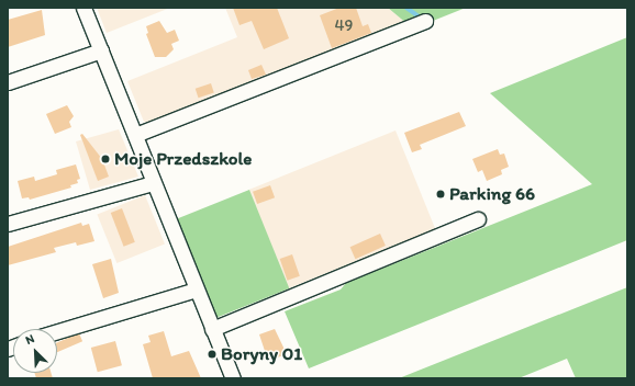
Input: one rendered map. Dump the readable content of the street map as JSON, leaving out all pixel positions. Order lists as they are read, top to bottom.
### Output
{
  "places": ["Moje Przedszkole", "Parking 66", "Boryny 01"],
  "house_numbers": ["49"],
  "north": "top left"
}
